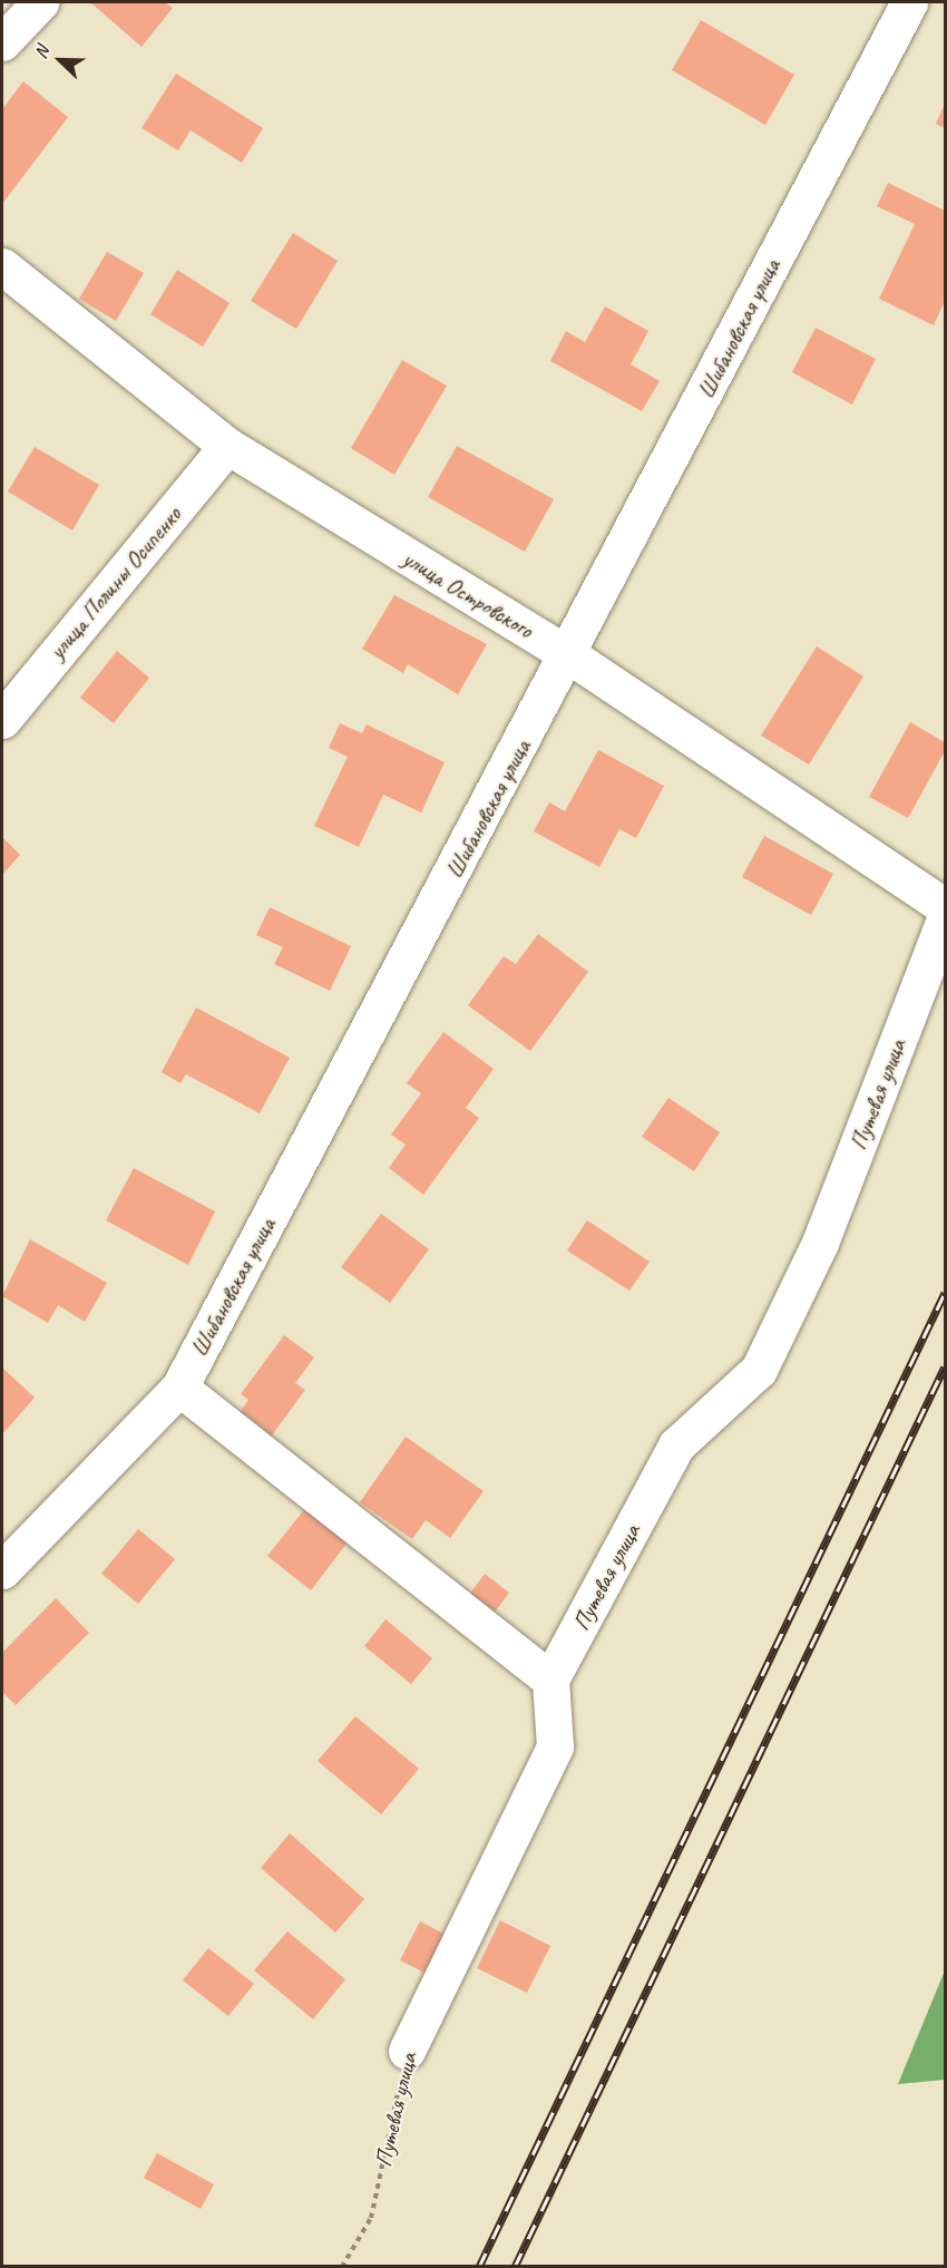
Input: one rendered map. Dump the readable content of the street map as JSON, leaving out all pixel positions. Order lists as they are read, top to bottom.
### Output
{
  "streets": {
    "street": [
      "Шибановская улица",
      "улица Полины Осипенко",
      "улица Островского",
      "Путевая улица"
    ]
  },
  "crossings": [
    ["Шибановская улица", "улица Островского"],
    ["улица Полины Осипенко", "улица Островского"]
  ],
  "north": "top left"
}
